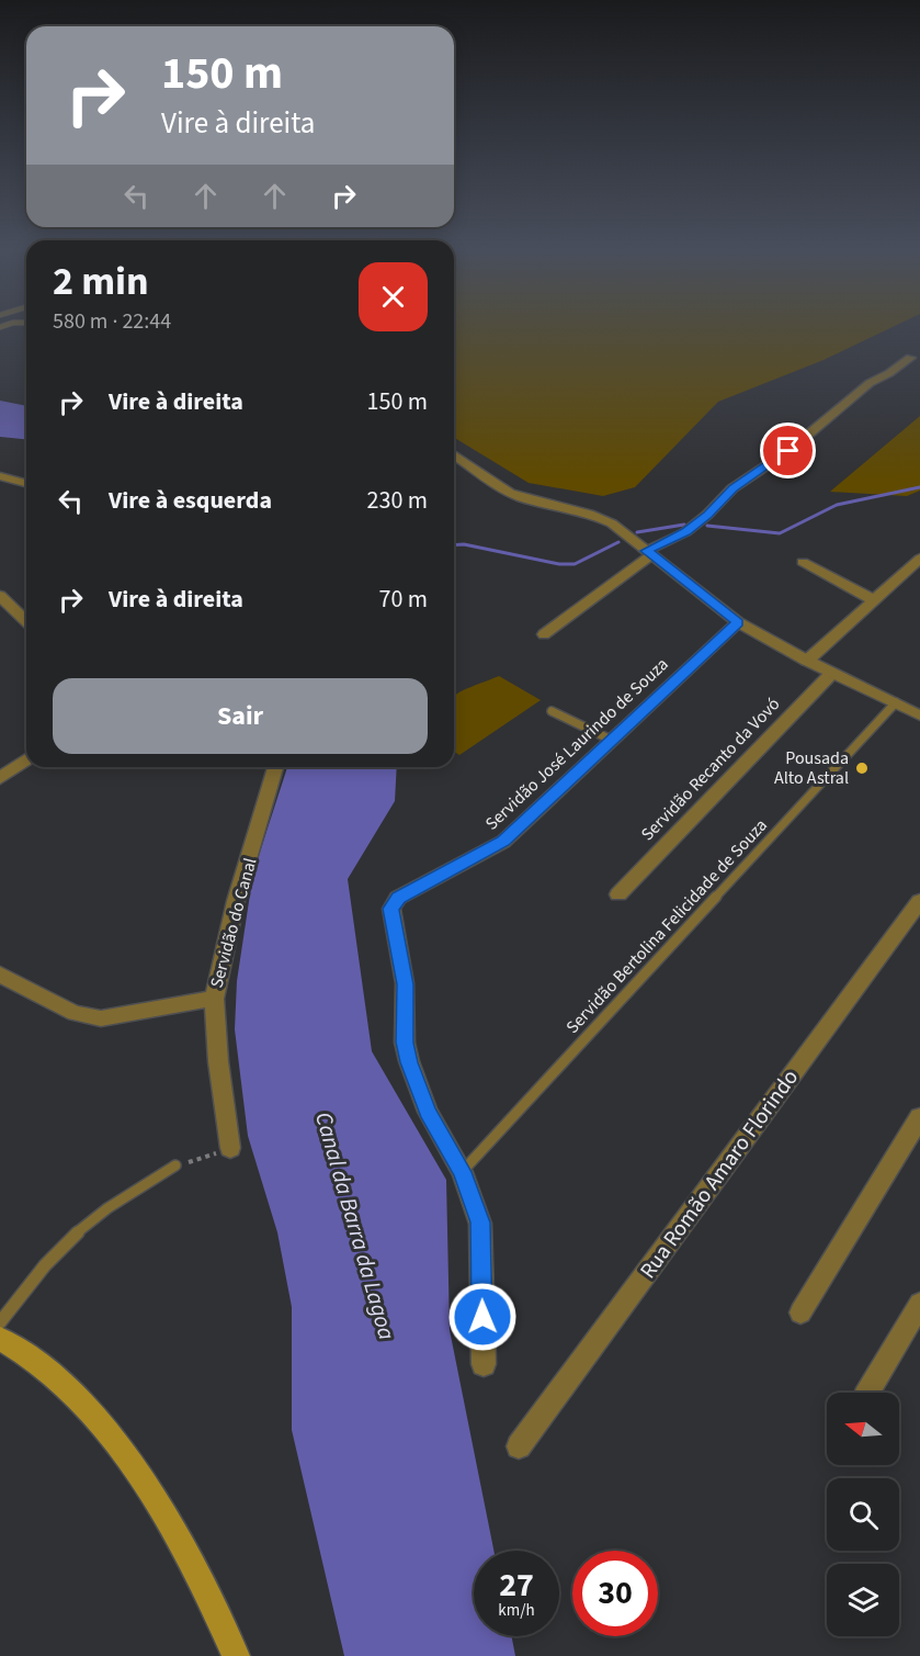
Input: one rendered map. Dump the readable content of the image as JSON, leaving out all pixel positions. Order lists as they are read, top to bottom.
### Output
{
  "streets": {
    "street": [
      "Servidão José Laurindo de Souza",
      "Servidão Recanto da Vovó",
      "Servidão do Canal",
      "Rua Romão Amaro Florindo"
    ],
    "lane": ["Servidão Bertolina Felicidade de Souza"]
  },
  "crossings": [
    ["Servidão José Laurindo de Souza", "Servidão Bertolina Felicidade de Souza"]
  ],
  "water": ["Canal da Barra da Lagoa"],
  "places": ["Pousada Alto Astral"],
  "north": "left",
  "page": {
    "turn": ["150 m", "Vire à direita"],
    "heading": ["2 min", "580 m · 22:44"],
    "list": [
      {
        "name": "Vire à direita",
        "value": "150 m"
      },
      {
        "name": "Vire à esquerda",
        "value": "230 m"
      },
      {
        "name": "Vire à direita",
        "value": "70 m"
      }
    ],
    "buttons": "Sair",
    "speed": "27 km/h",
    "limit": "30"
  }
}
